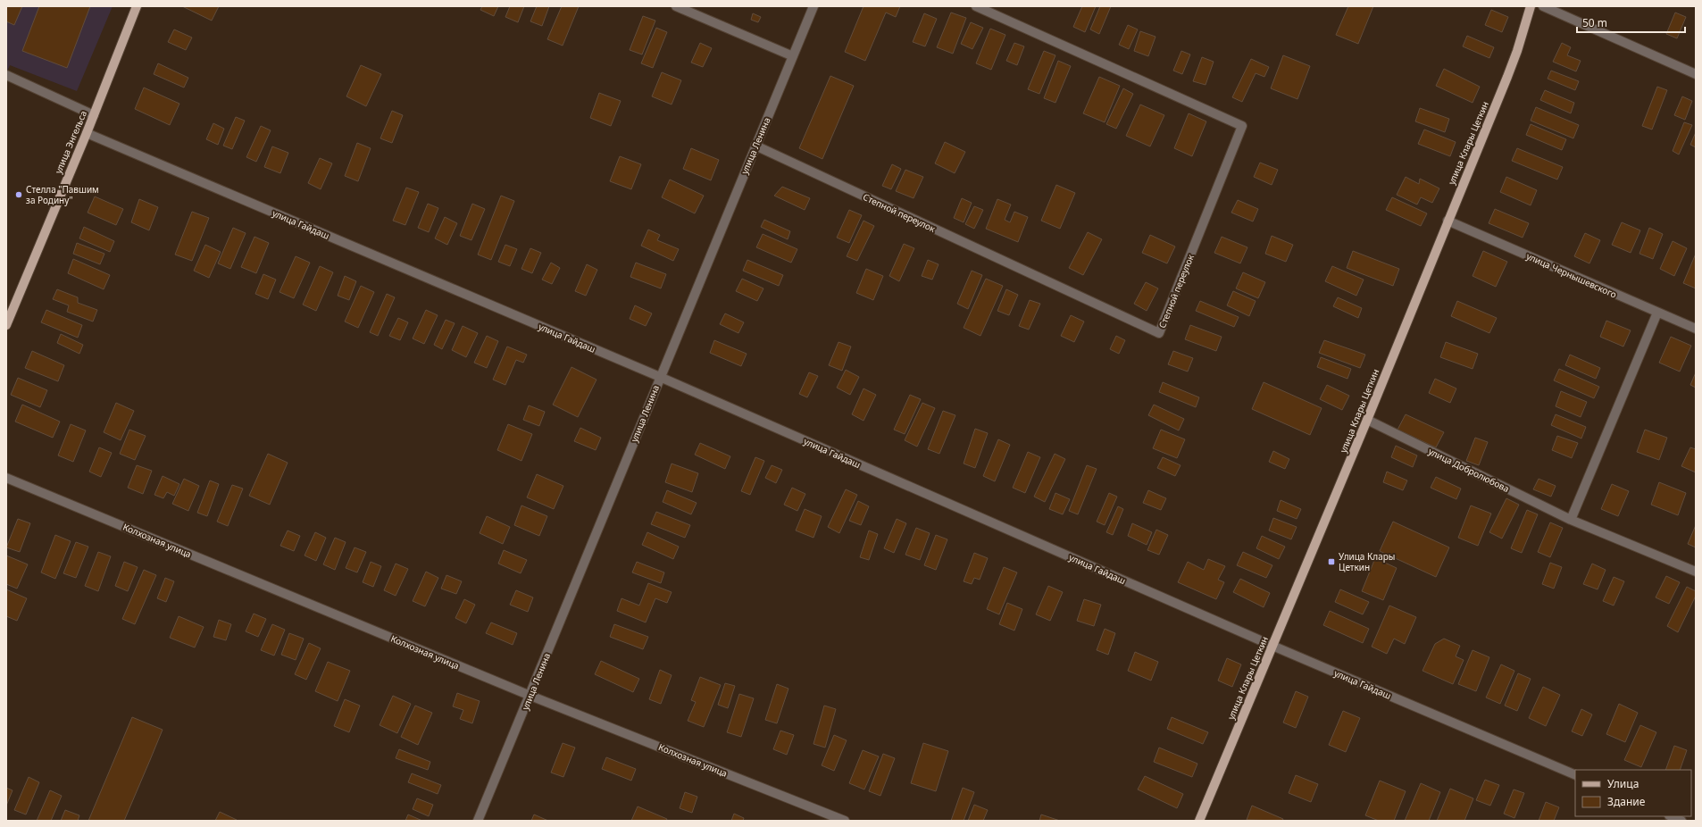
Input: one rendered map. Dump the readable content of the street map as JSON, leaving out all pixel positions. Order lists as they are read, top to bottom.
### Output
{
  "streets": {
    "main road": ["улица Энгельса", "улица Клары Цеткин"],
    "street": [
      "улица Ленина",
      "Степной переулок",
      "улица Гайдаш",
      "улица Чернышевского",
      "улица Добролюбова",
      "Колхозная улица"
    ]
  },
  "crossings": [
    ["улица Энгельса", "улица Гайдаш"],
    ["улица Клары Цеткин", "улица Гайдаш"],
    ["улица Клары Цеткин", "улица Чернышевского"],
    ["улица Клары Цеткин", "улица Добролюбова"],
    ["улица Ленина", "Степной переулок"],
    ["улица Ленина", "улица Гайдаш"],
    ["улица Ленина", "Колхозная улица"]
  ],
  "places": {
    "other": ["Стелла \"Павшим за Родину\""],
    "transit": ["Улица Клары Цеткин"]
  },
  "legend": ["Улица", "Здание"],
  "scale_bar": "50 m"
}
